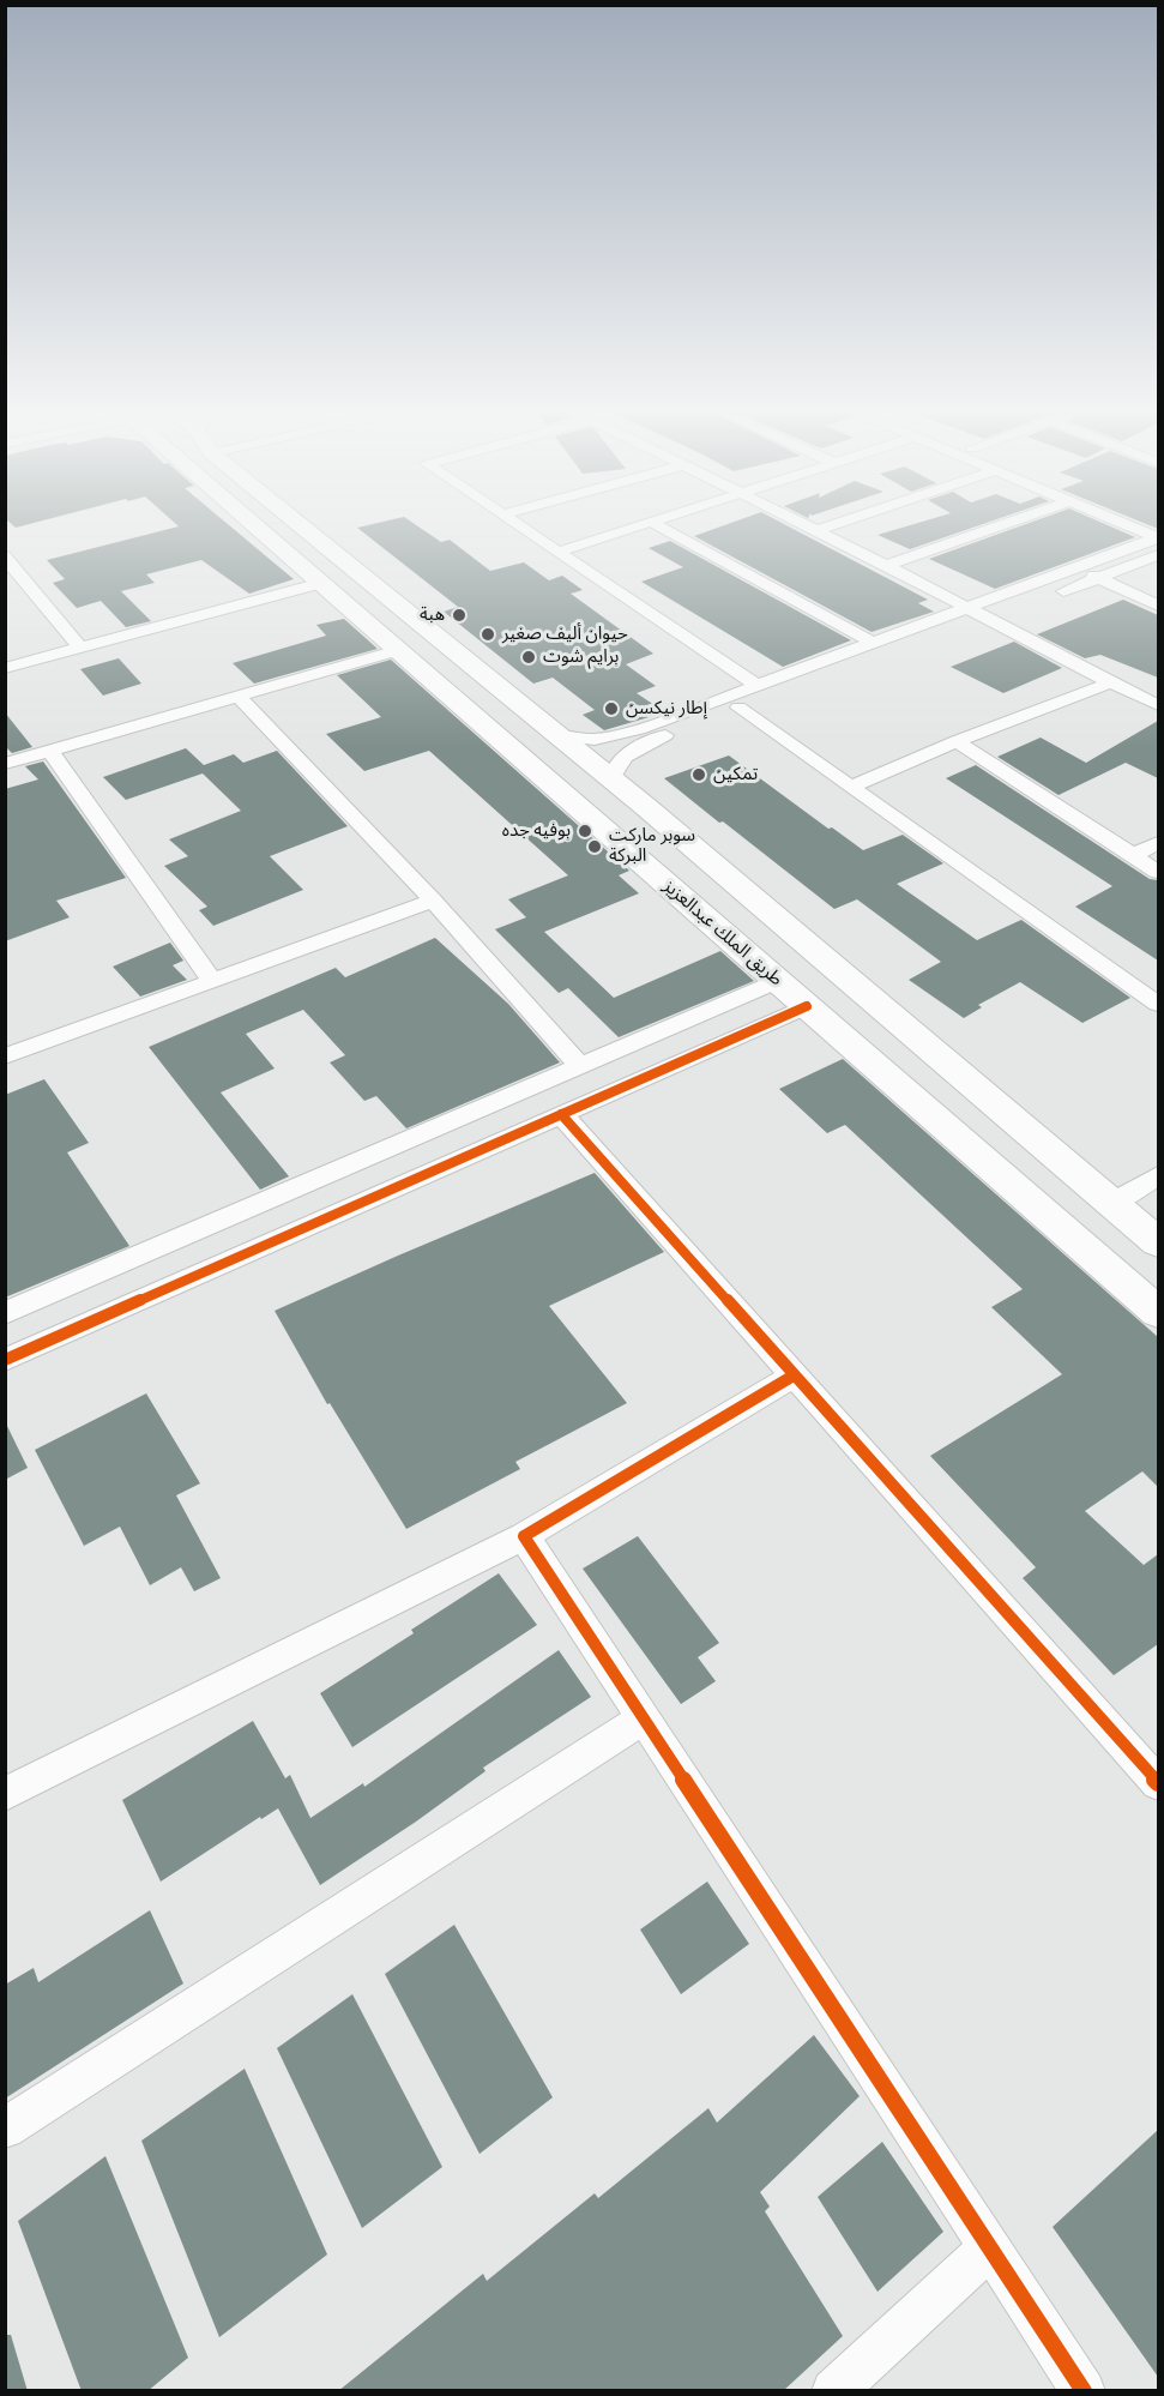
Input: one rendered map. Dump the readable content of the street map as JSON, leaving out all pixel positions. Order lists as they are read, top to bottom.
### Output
{
  "streets": {
    "highway": ["طريق الملك عبدالعزيز"]
  },
  "places": [
    "هبة",
    "حيوان أليف صغير",
    "برايم شوت",
    "إطار نيكسن",
    "تمكين",
    "بوفيه جده",
    "سوبر ماركت البركة"
  ]
}
